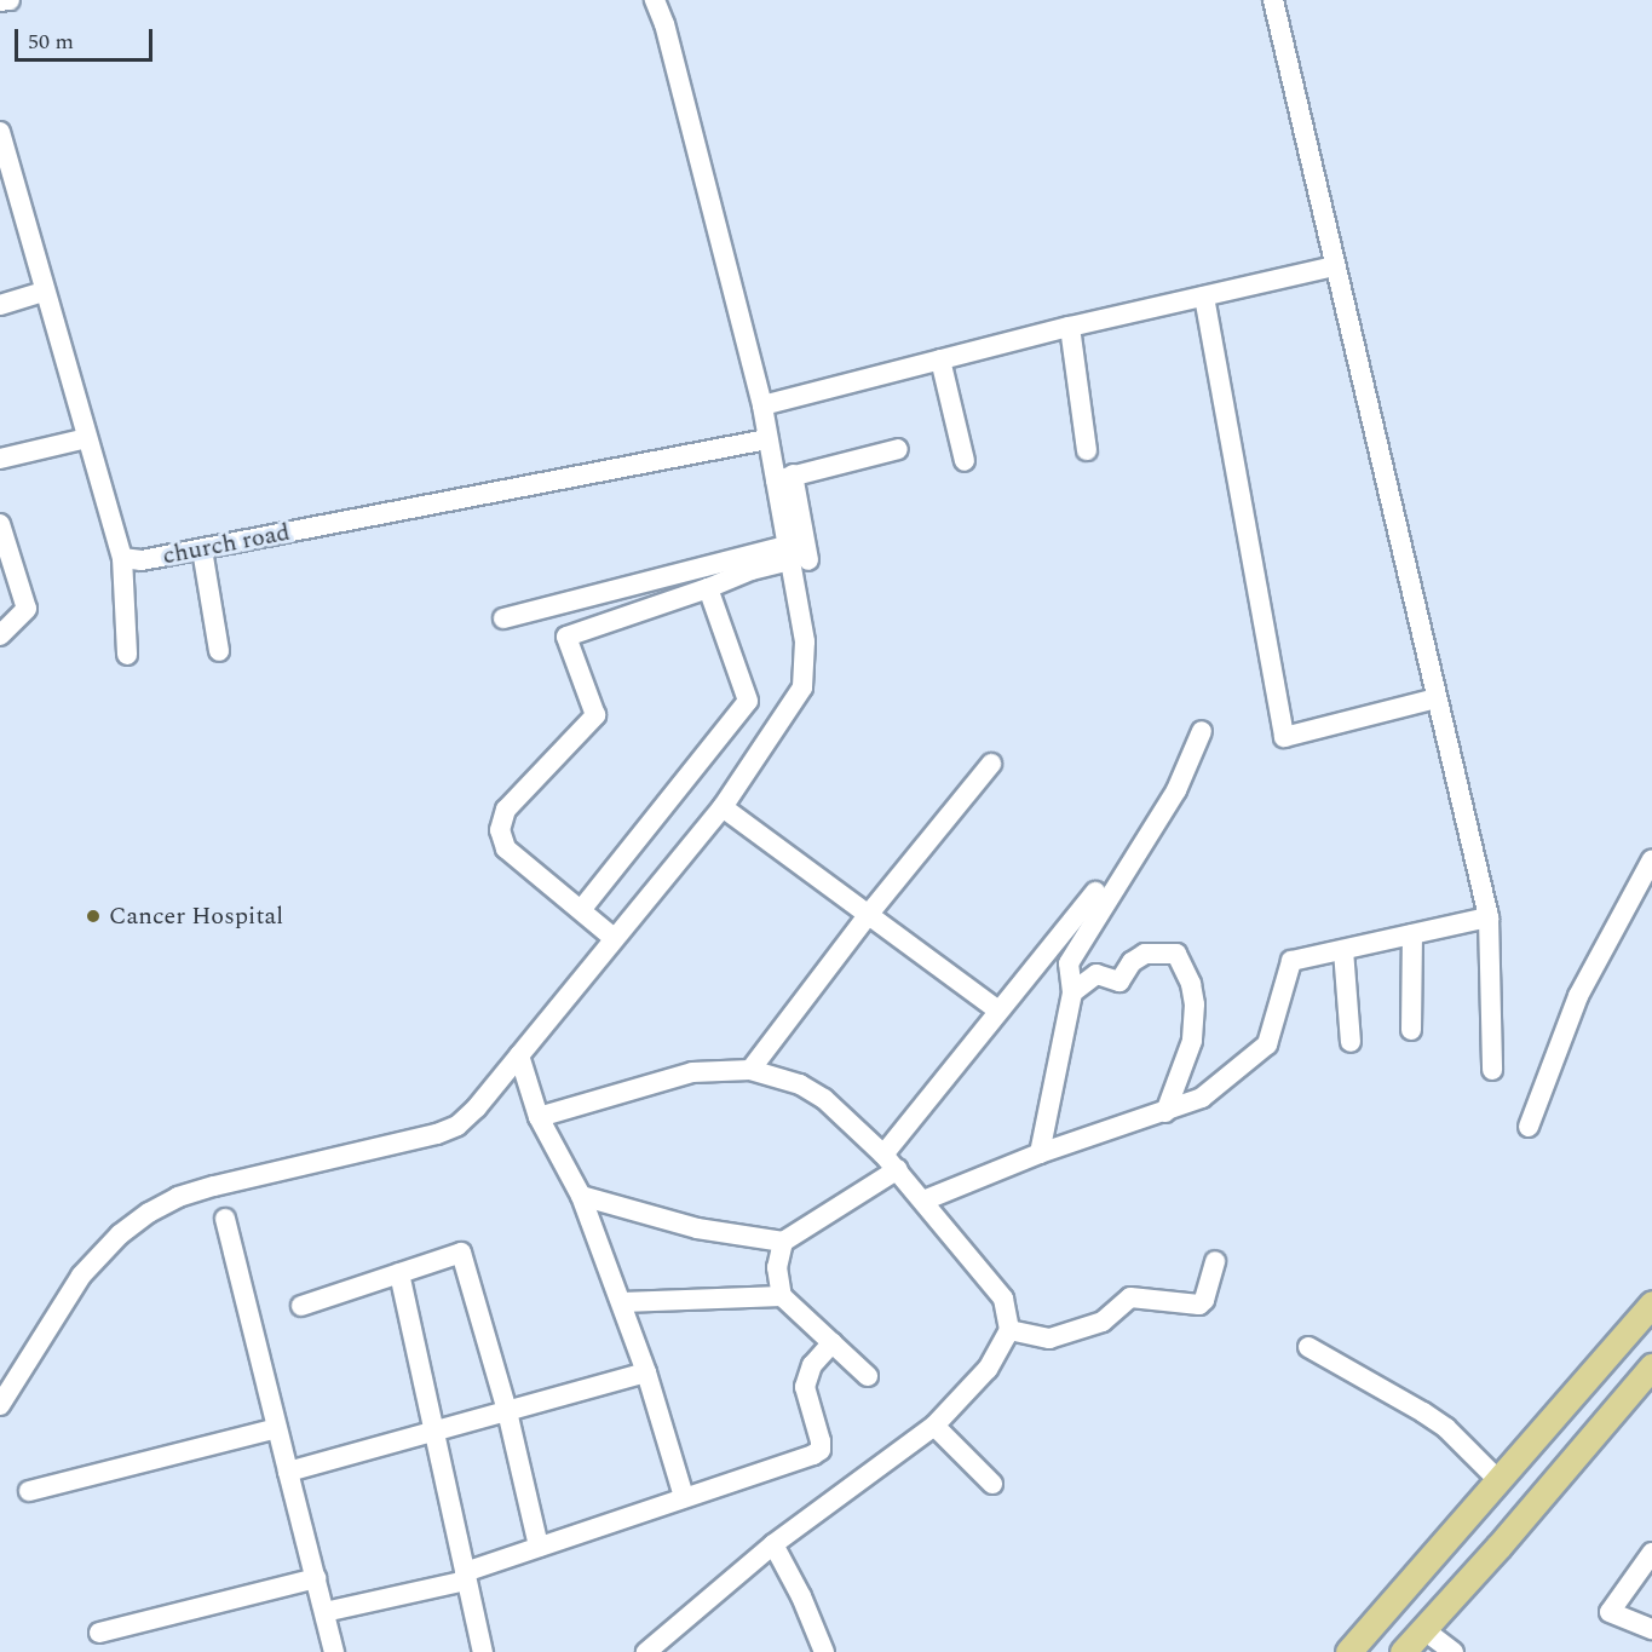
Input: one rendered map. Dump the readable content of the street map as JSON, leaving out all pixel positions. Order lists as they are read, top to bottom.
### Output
{
  "streets": {
    "street": ["church road"]
  },
  "places": ["Cancer Hospital"],
  "scale_bar": "50 m"
}
